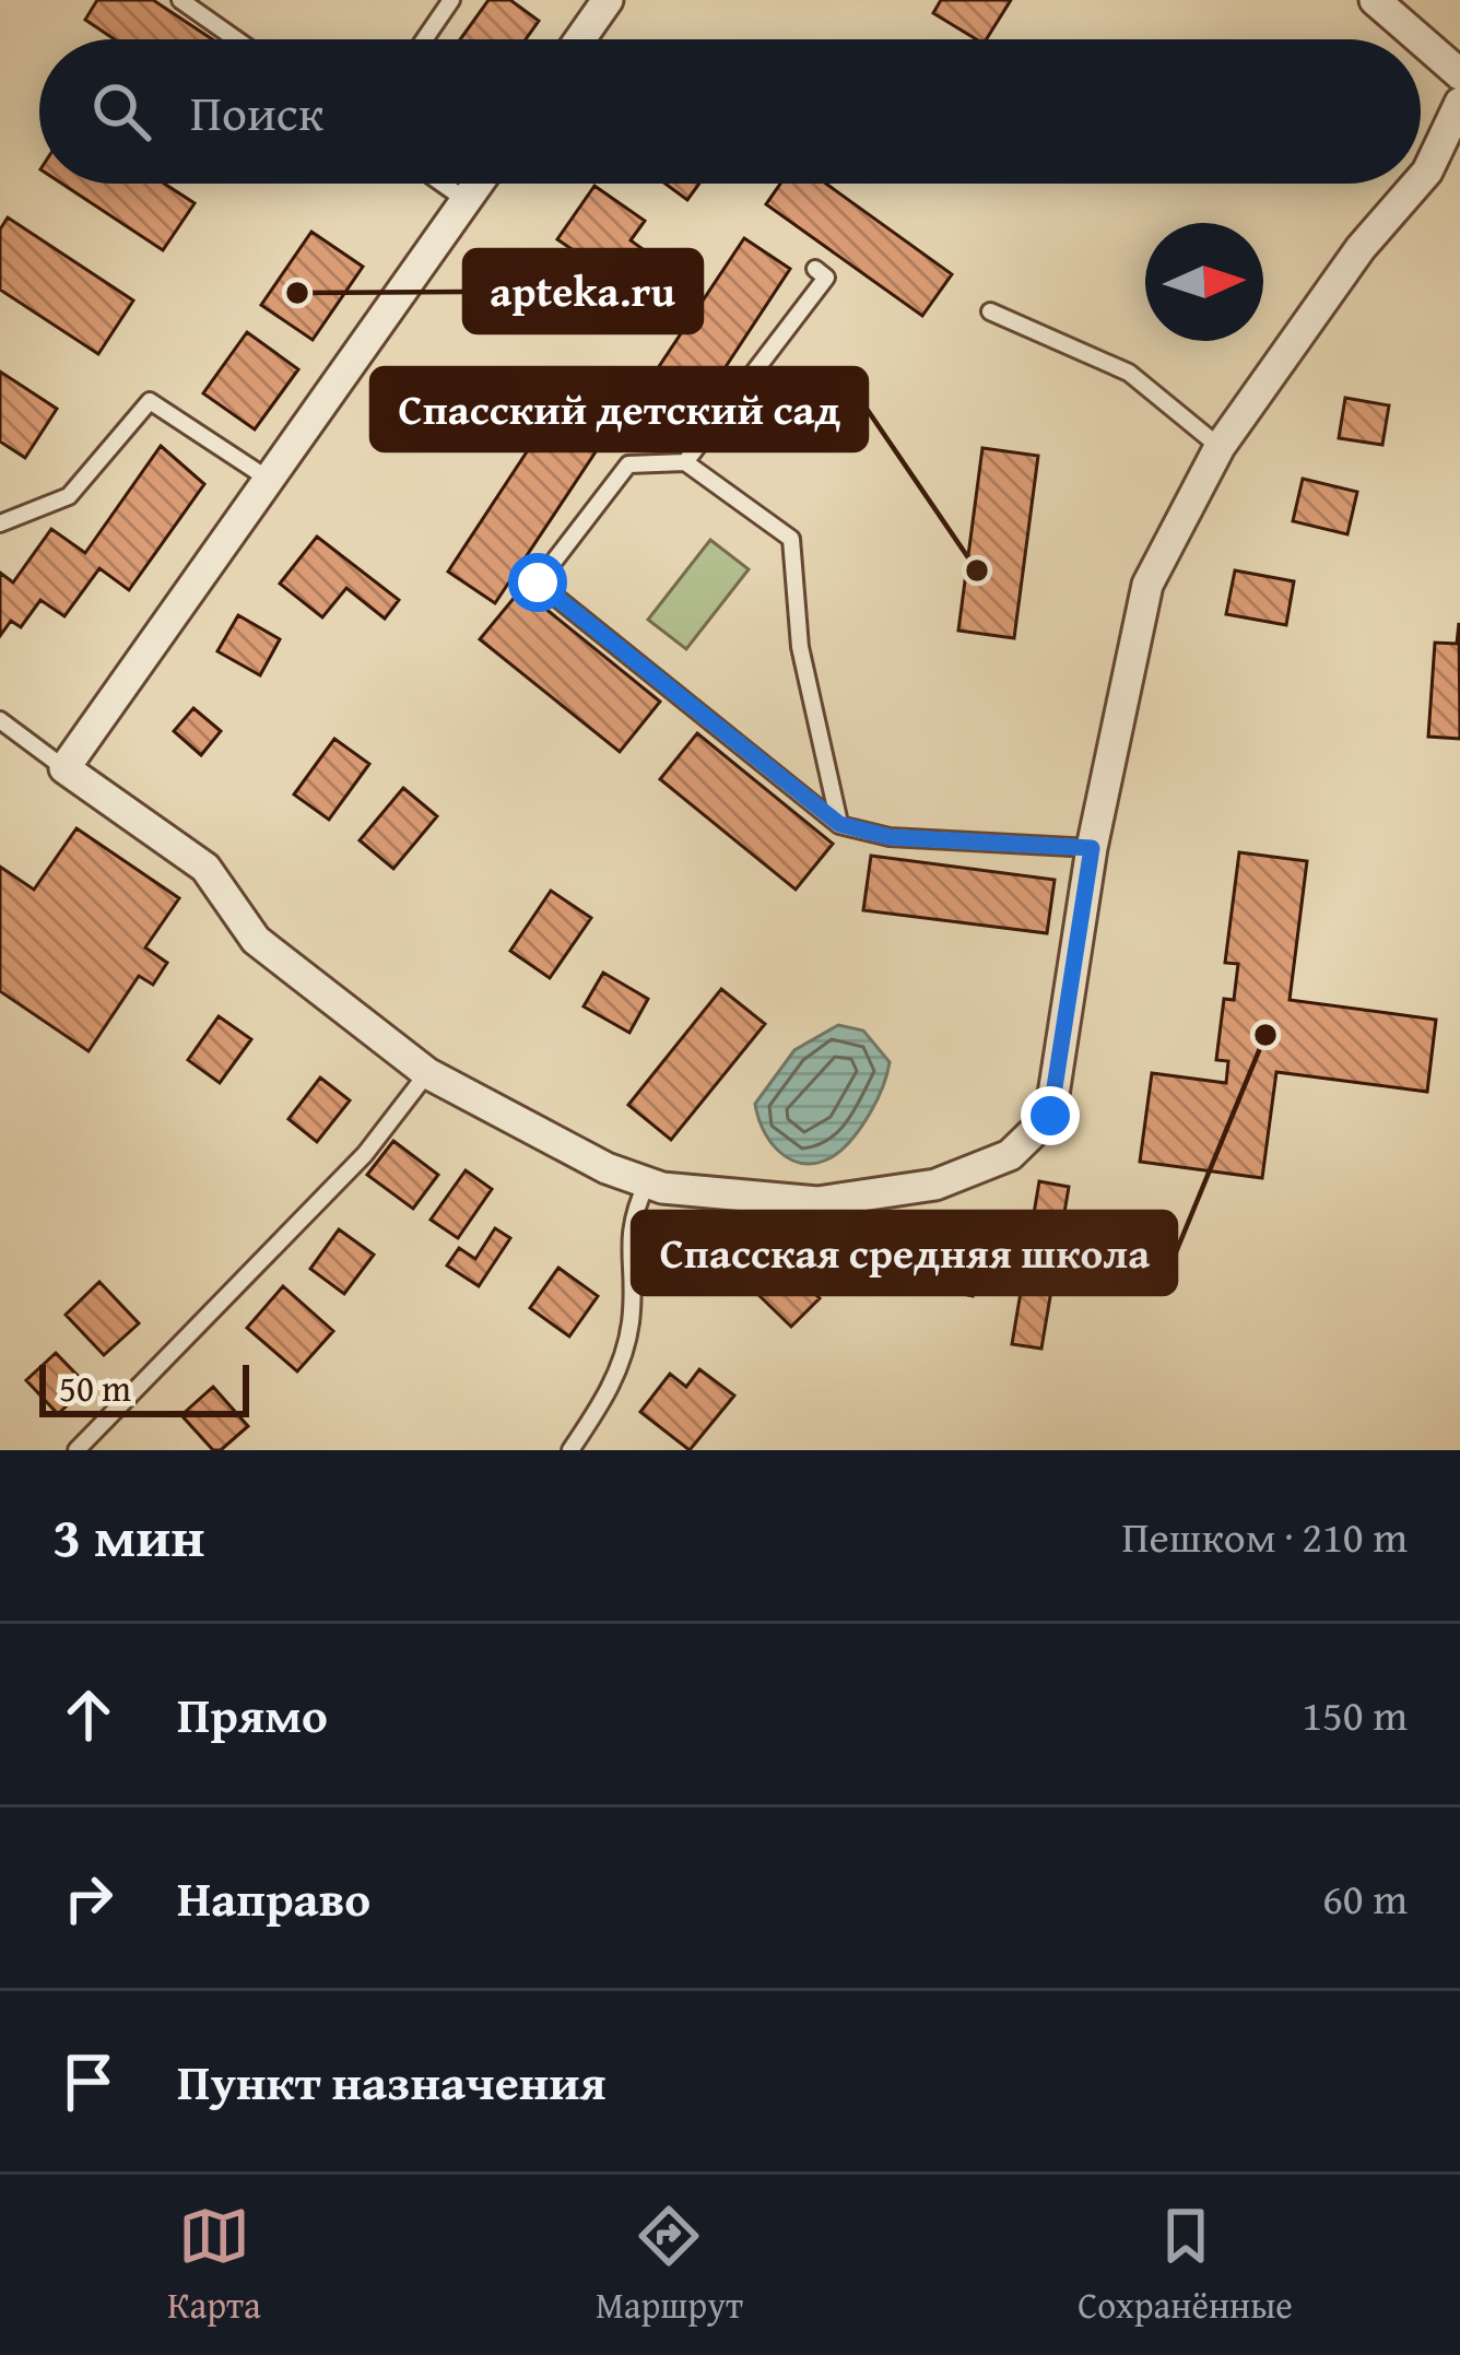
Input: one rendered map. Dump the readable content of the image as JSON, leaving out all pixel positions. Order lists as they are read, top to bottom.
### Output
{
  "places": ["apteka.ru", "Спасский детский сад", "Спасская средняя школа"],
  "scale_bar": "50 m",
  "north": "right",
  "page": {
    "search": "Поиск",
    "scale": "50 m",
    "heading": ["3 мин", "Пешком · 210 m"],
    "list": [
      ["Прямо", "150 m"],
      ["Направо", "60 m"],
      "Пункт назначения"
    ],
    "nav": ["Карта", "Маршрут", "Сохранённые"]
  }
}
